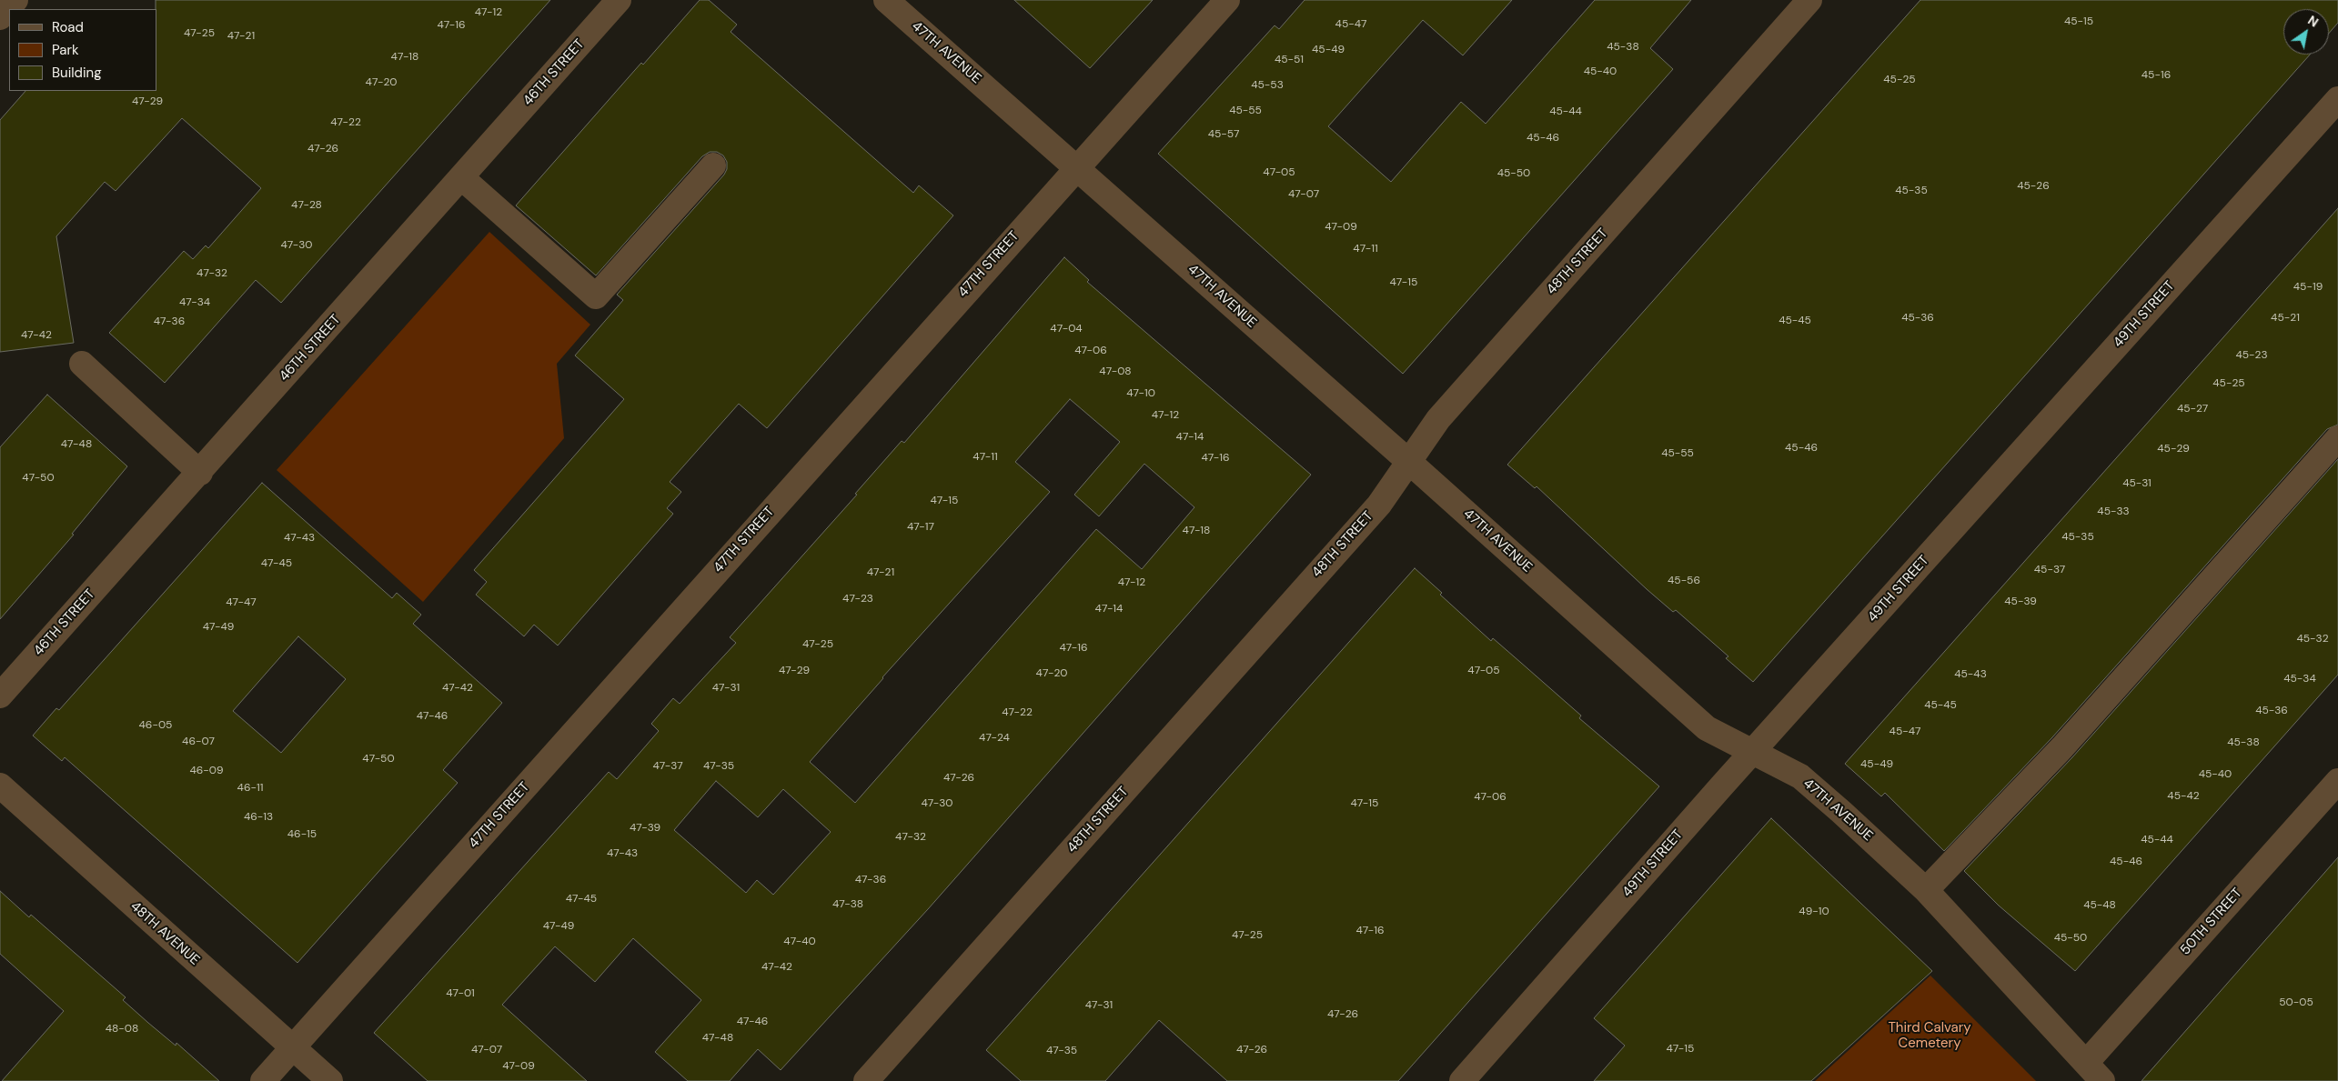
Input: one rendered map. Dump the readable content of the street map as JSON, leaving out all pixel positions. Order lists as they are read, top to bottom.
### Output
{
  "streets": {
    "street": [
      "47TH AVENUE",
      "46TH STREET",
      "48TH STREET",
      "47TH STREET",
      "49TH STREET",
      "50TH STREET",
      "48TH AVENUE"
    ]
  },
  "crossings": [
    ["47TH AVENUE", "48TH STREET"],
    ["47TH AVENUE", "47TH STREET"],
    ["47TH AVENUE", "49TH STREET"],
    ["47TH AVENUE", "50TH STREET"],
    ["47TH STREET", "48TH AVENUE"]
  ],
  "parks": ["Third Calvary Cemetery"],
  "house_numbers": [
    "47-12",
    "45-15",
    "45-47",
    "47-16",
    "47-25",
    "47-21",
    "45-38",
    "45-49",
    "47-18",
    "45-51",
    "45-40",
    "45-16",
    "45-25",
    "47-20",
    "45-53",
    "47-29",
    "45-55",
    "45-44",
    "47-22",
    "45-57",
    "45-46",
    "47-26",
    "47-05",
    "45-50",
    "45-26",
    "45-35",
    "47-07",
    "47-28",
    "47-09",
    "47-30",
    "47-11",
    "47-32",
    "47-15",
    "45-19",
    "47-34",
    "45-36",
    "45-21",
    "45-45",
    "47-36",
    "47-04",
    "47-42",
    "47-06",
    "45-23",
    "47-08",
    "45-25",
    "47-10",
    "45-27",
    "47-12",
    "47-14",
    "47-48",
    "45-46",
    "45-29",
    "45-55",
    "47-11",
    "47-16",
    "47-50",
    "45-31",
    "47-15",
    "45-33",
    "47-17",
    "47-18",
    "45-35",
    "47-43",
    "47-45",
    "45-37",
    "47-21",
    "45-56",
    "47-12",
    "47-23",
    "45-39",
    "47-47",
    "47-14",
    "47-49",
    "45-32",
    "47-25",
    "47-16",
    "47-29",
    "47-05",
    "47-20",
    "45-43",
    "45-34",
    "47-42",
    "47-31",
    "45-45",
    "45-36",
    "47-22",
    "47-46",
    "46-05",
    "45-47",
    "47-24",
    "46-07",
    "45-38",
    "47-50",
    "45-49",
    "47-37",
    "47-35",
    "46-09",
    "45-40",
    "47-26",
    "46-11",
    "45-42",
    "47-06",
    "47-30",
    "47-15",
    "46-13",
    "47-39",
    "46-15",
    "47-32",
    "45-44",
    "47-43",
    "45-46",
    "47-36",
    "47-45",
    "47-38",
    "45-48",
    "49-10",
    "47-49",
    "47-16",
    "47-25",
    "45-50",
    "47-40",
    "47-42",
    "47-01",
    "50-05",
    "47-31",
    "47-26",
    "47-46",
    "48-08",
    "47-48",
    "47-15",
    "47-07",
    "47-26",
    "47-35",
    "47-09"
  ],
  "legend": ["Road", "Park", "Building"],
  "north": "top right"
}
